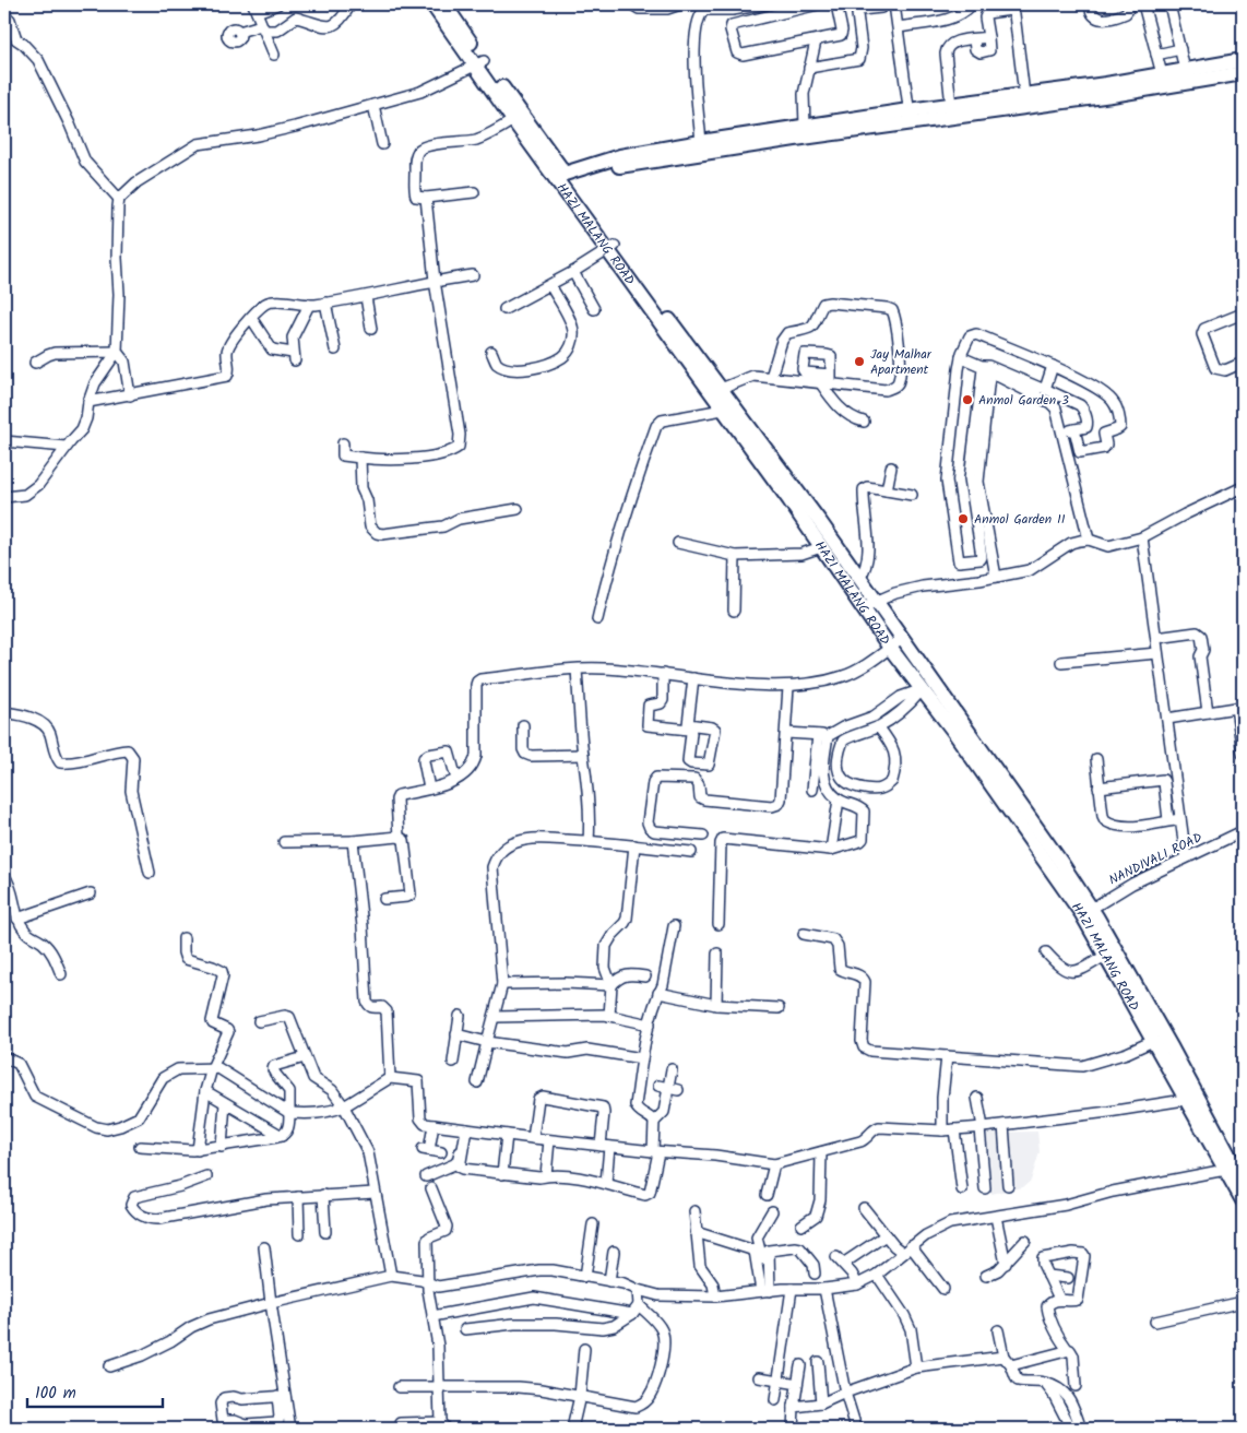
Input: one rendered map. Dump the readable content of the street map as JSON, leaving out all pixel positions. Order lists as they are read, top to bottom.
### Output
{
  "streets": {
    "main road": ["HAZI MALANG ROAD"],
    "street": ["NANDIVALI ROAD"]
  },
  "crossings": [
    ["HAZI MALANG ROAD", "NANDIVALI ROAD"]
  ],
  "places": ["Jay Malhar Apartment", "Anmol Garden 3", "Anmol Garden 11"],
  "scale_bar": "100 m"
}
